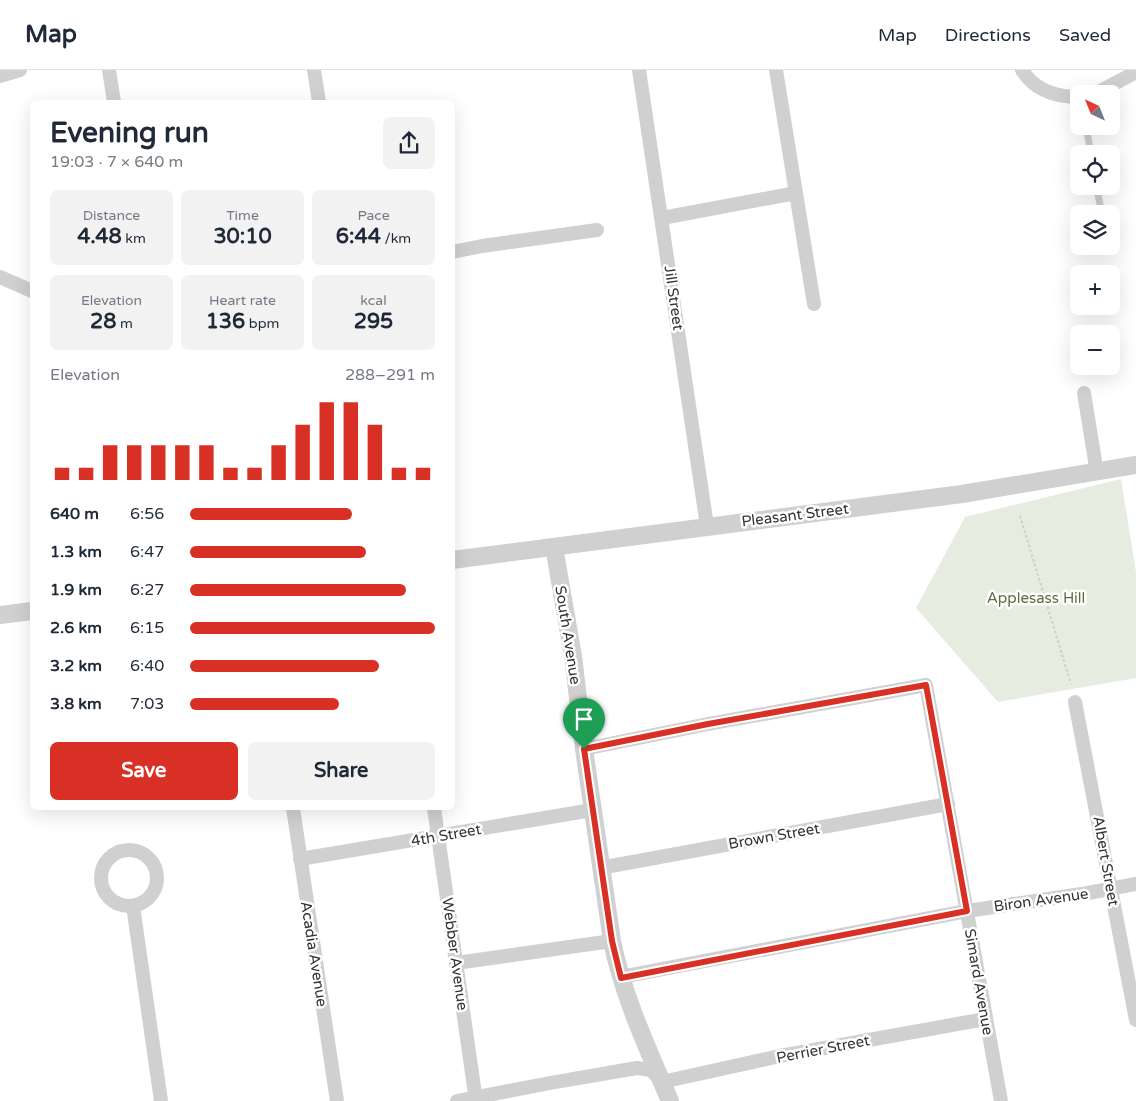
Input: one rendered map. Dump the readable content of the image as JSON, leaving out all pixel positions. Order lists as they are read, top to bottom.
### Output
{
  "streets": {
    "street": [
      "Jill Street",
      "Pleasant Street",
      "South Avenue",
      "4th Street",
      "Brown Street",
      "Albert Street",
      "Biron Avenue",
      "Acadia Avenue",
      "Webber Avenue",
      "Simard Avenue",
      "Perrier Street"
    ]
  },
  "crossings": [
    ["Jill Street", "Pleasant Street"],
    ["Pleasant Street", "South Avenue"],
    ["South Avenue", "4th Street"],
    ["South Avenue", "Brown Street"],
    ["South Avenue", "Biron Avenue"],
    ["South Avenue", "Simard Avenue"],
    ["South Avenue", "Perrier Street"],
    ["4th Street", "Acadia Avenue"],
    ["4th Street", "Webber Avenue"],
    ["Brown Street", "Simard Avenue"],
    ["Albert Street", "Biron Avenue"],
    ["Biron Avenue", "Simard Avenue"],
    ["Simard Avenue", "Perrier Street"]
  ],
  "parks": ["Applesass Hill"],
  "north": "top left",
  "page": {
    "header": "Map",
    "nav": ["Map", "Directions", "Saved"],
    "map_buttons": ["+", "−"],
    "heading": ["Evening run", "19:03 · 7 × 640 m"],
    "stats": [
      ["Distance", "4.48 km"],
      ["Time", "30:10"],
      ["Pace", "6:44 /km"],
      ["Elevation", "28 m"],
      ["Heart rate", "136 bpm"],
      ["kcal", "295"]
    ],
    "chart": ["Elevation", "288–291 m"],
    "list": [
      {
        "name": "640 m",
        "note": "6:56"
      },
      {
        "name": "1.3 km",
        "note": "6:47"
      },
      {
        "name": "1.9 km",
        "note": "6:27"
      },
      {
        "name": "2.6 km",
        "note": "6:15"
      },
      {
        "name": "3.2 km",
        "note": "6:40"
      },
      {
        "name": "3.8 km",
        "note": "7:03"
      }
    ],
    "buttons": ["Save", "Share"]
  }
}
